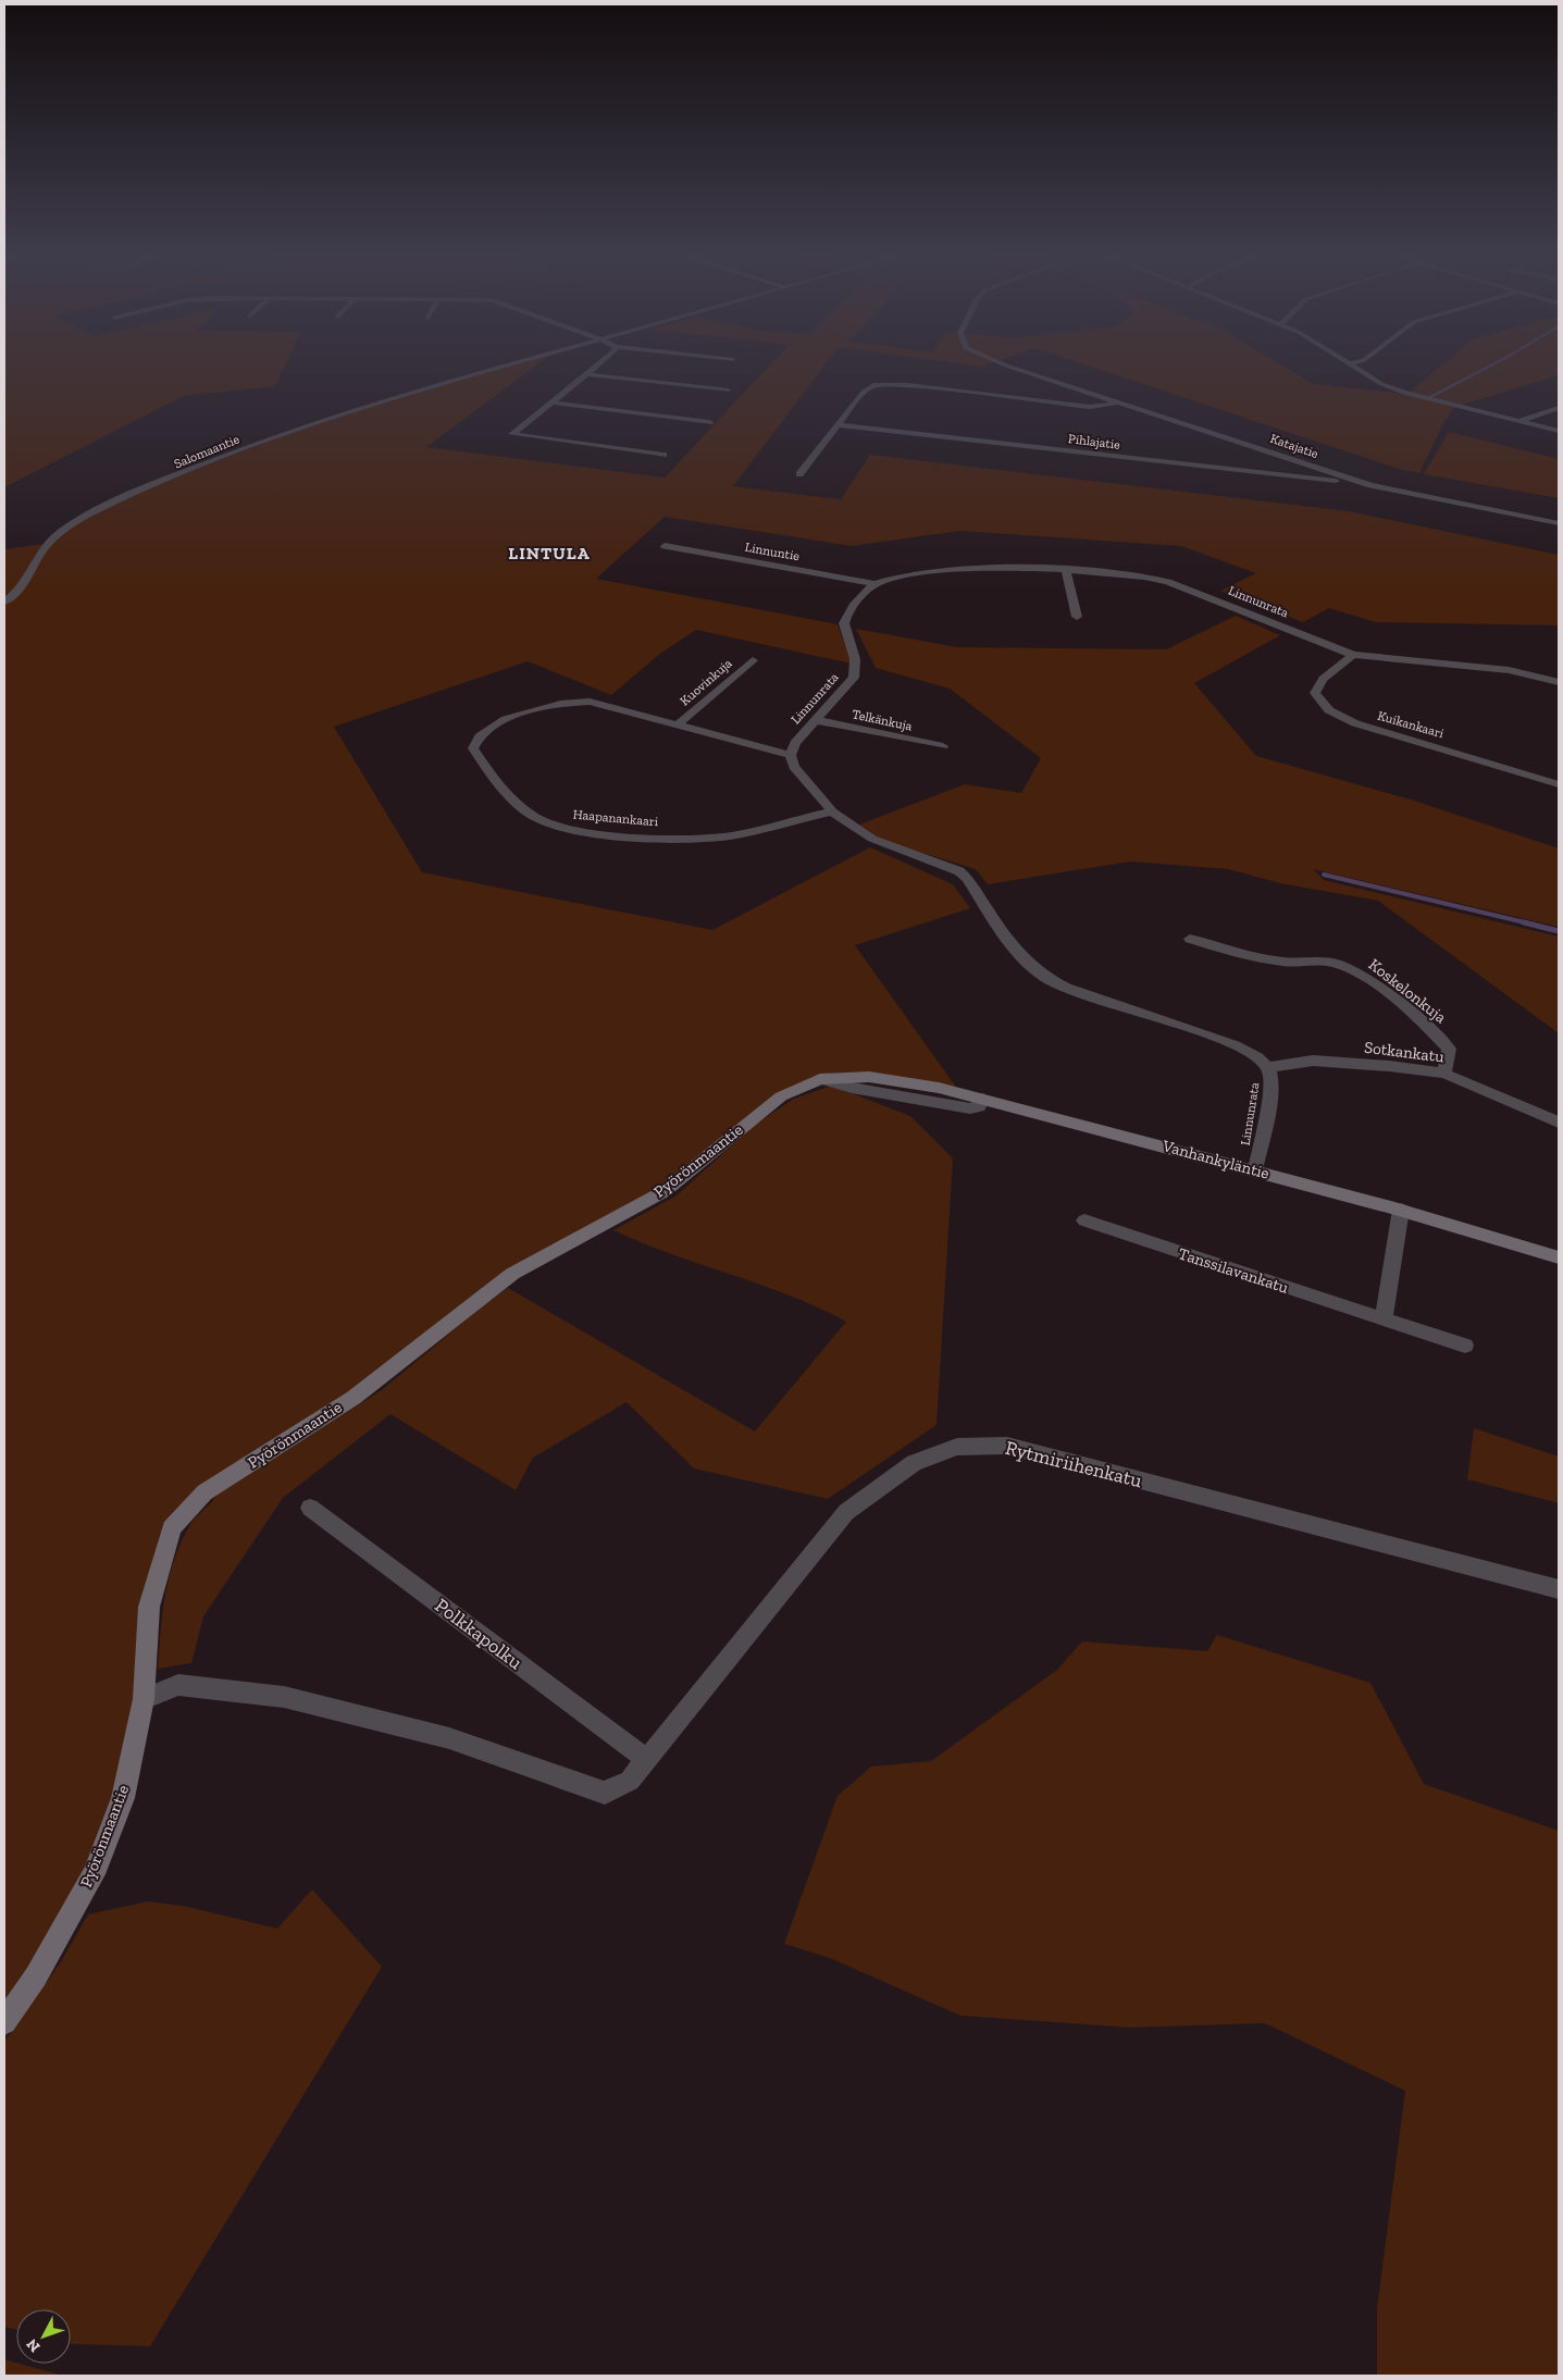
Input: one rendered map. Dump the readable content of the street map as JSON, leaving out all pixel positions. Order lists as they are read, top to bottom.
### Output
{
  "streets": {
    "street": [
      "Pihlajatie",
      "Katajatie",
      "Salomaantie",
      "Linnuntie",
      "Linnunrata",
      "Kuovinkuja",
      "Telkänkuja",
      "Kuikankaari",
      "Haapanankaari",
      "Koskelonkuja",
      "Sotkankatu",
      "Vanhankyläntie",
      "Pyörönmaantie",
      "Tanssilavankatu",
      "Rytmiriihenkatu",
      "Polkkapolku"
    ]
  },
  "crossings": [
    ["Pihlajatie", "Katajatie"],
    ["Linnuntie", "Linnunrata"],
    ["Linnunrata", "Telkänkuja"],
    ["Linnunrata", "Kuikankaari"],
    ["Linnunrata", "Haapanankaari"],
    ["Linnunrata", "Sotkankatu"],
    ["Linnunrata", "Vanhankyläntie"],
    ["Kuovinkuja", "Haapanankaari"],
    ["Koskelonkuja", "Sotkankatu"],
    ["Vanhankyläntie", "Pyörönmaantie"],
    ["Pyörönmaantie", "Rytmiriihenkatu"],
    ["Rytmiriihenkatu", "Polkkapolku"]
  ],
  "districts": ["LINTULA"],
  "north": "bottom left"
}
